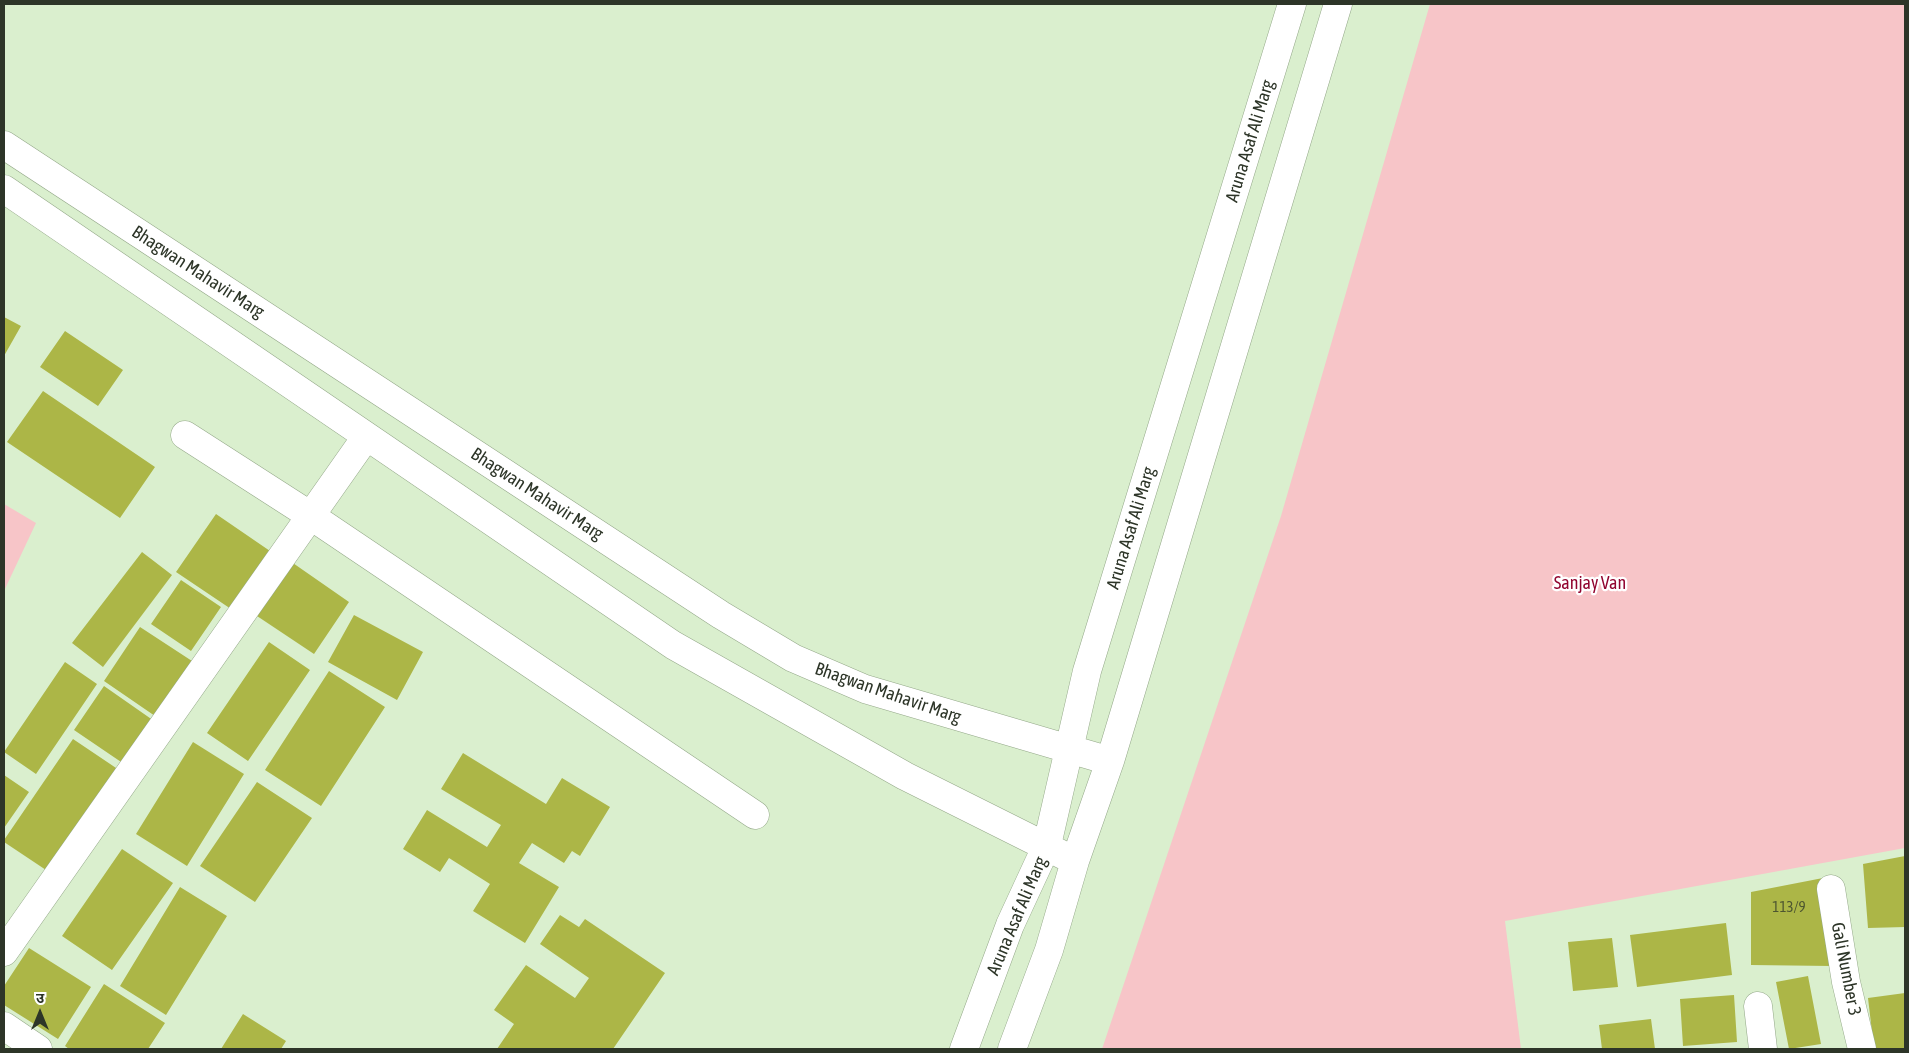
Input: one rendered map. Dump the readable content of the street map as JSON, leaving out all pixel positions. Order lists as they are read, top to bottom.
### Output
{
  "streets": {
    "street": ["Aruna Asaf Ali Marg", "Bhagwan Mahavir Marg", "Gali Number 3"]
  },
  "crossings": [
    ["Aruna Asaf Ali Marg", "Bhagwan Mahavir Marg"]
  ],
  "parks": ["Sanjay Van"],
  "house_numbers": ["113/9"],
  "north": "top"
}
